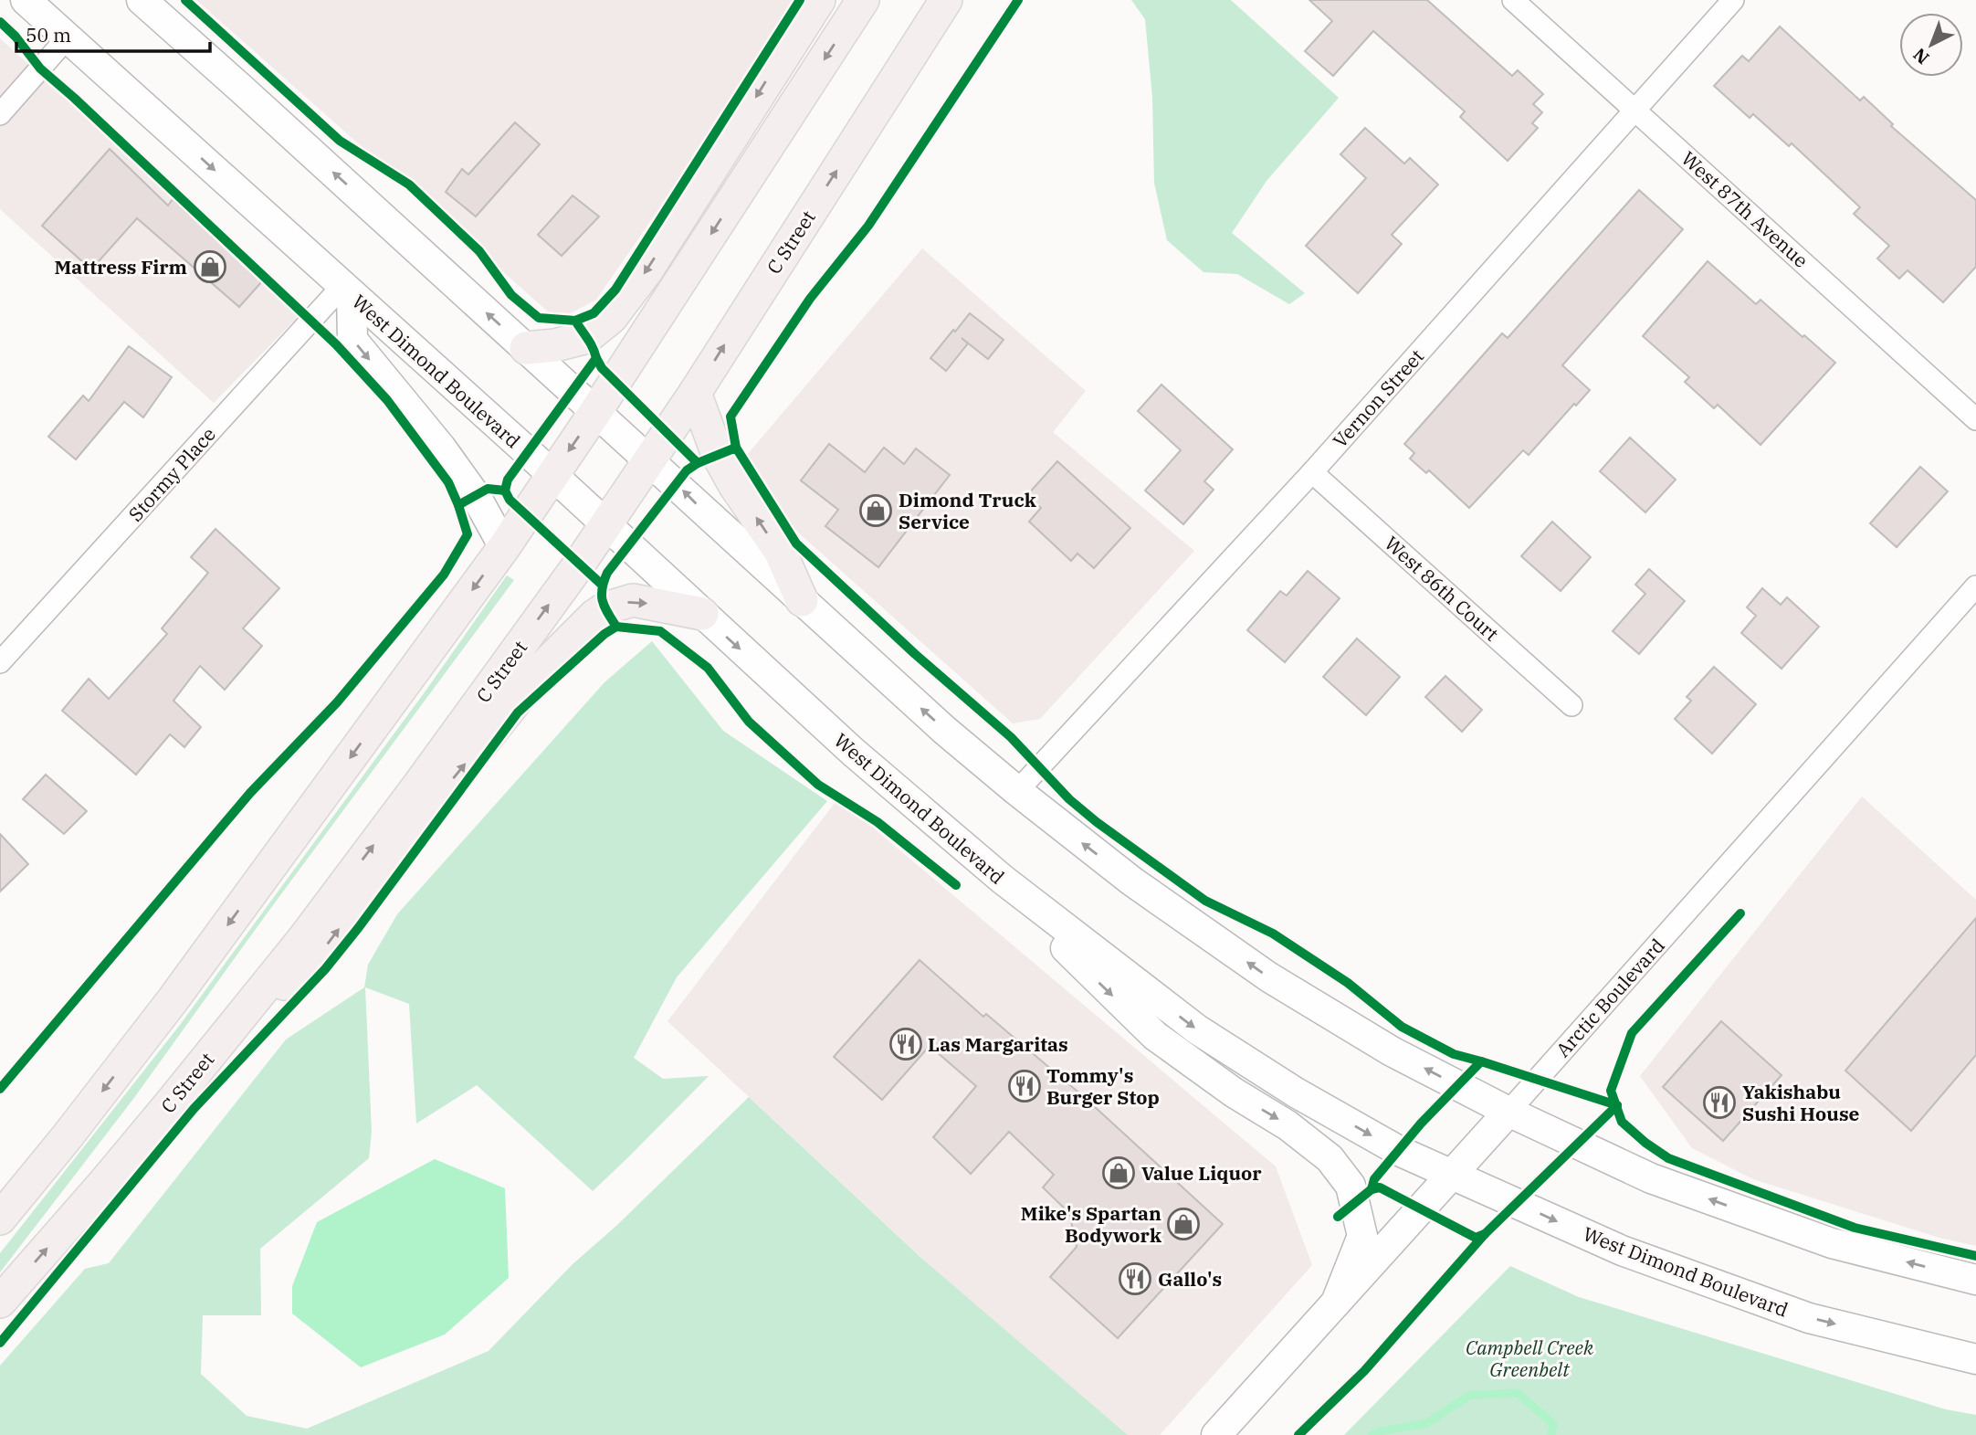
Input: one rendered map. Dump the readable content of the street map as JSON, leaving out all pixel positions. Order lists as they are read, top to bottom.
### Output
{
  "streets": {
    "main road": ["C Street", "West Dimond Boulevard", "Arctic Boulevard"],
    "street": [
      "West 87th Avenue",
      "Vernon Street",
      "Stormy Place",
      "West 86th Court"
    ]
  },
  "crossings": [
    ["West 87th Avenue", "Vernon Street"],
    ["C Street", "West Dimond Boulevard"],
    ["West Dimond Boulevard", "Stormy Place"],
    ["West Dimond Boulevard", "Arctic Boulevard"],
    ["Vernon Street", "West 86th Court"]
  ],
  "parks": ["Campbell Creek Greenbelt"],
  "places": {
    "shop": [
      "Mattress Firm",
      "Dimond Truck Service",
      "Value Liquor",
      "Mike's Spartan Bodywork"
    ],
    "restaurant": [
      "Las Margaritas",
      "Tommy's Burger Stop",
      "Yakishabu Sushi House",
      "Gallo's"
    ]
  },
  "scale_bar": "50 m",
  "north": "bottom left"
}
